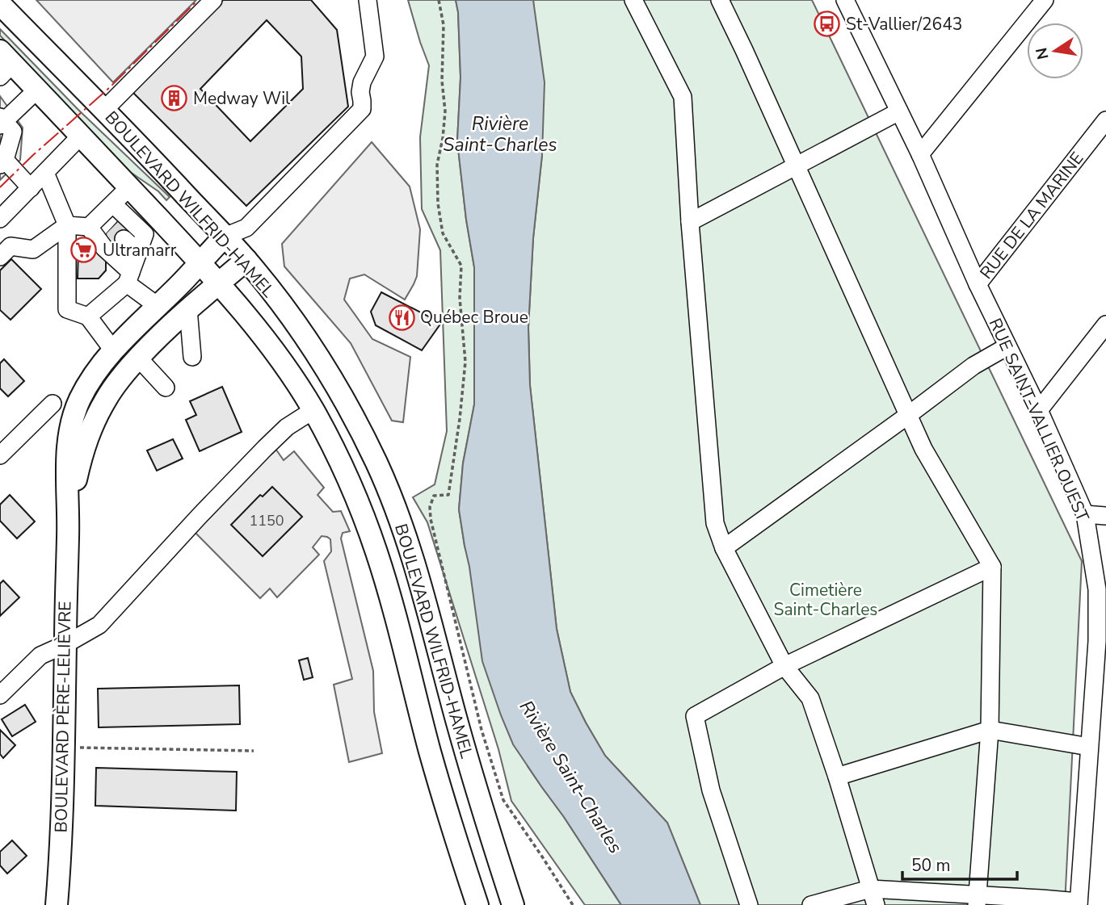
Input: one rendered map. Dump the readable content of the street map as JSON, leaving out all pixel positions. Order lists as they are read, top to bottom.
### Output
{
  "streets": {
    "main road": ["BOULEVARD WILFRID-HAMEL", "BOULEVARD PÈRE-LELIÈVRE"],
    "street": ["RUE DE LA MARINE", "RUE SAINT-VALLIER OUEST"]
  },
  "crossings": [
    ["BOULEVARD WILFRID-HAMEL", "BOULEVARD PÈRE-LELIÈVRE"],
    ["RUE DE LA MARINE", "RUE SAINT-VALLIER OUEST"]
  ],
  "water": ["Rivière Saint-Charles"],
  "parks": ["Cimetière Saint-Charles"],
  "places": {
    "bus stop": ["St-Vallier/2643"],
    "building": ["Medway Wil"],
    "supermarket": ["Ultramarr"],
    "restaurant": ["Québec Broue"]
  },
  "house_numbers": ["1150"],
  "scale_bar": "50 m",
  "north": "left"
}
